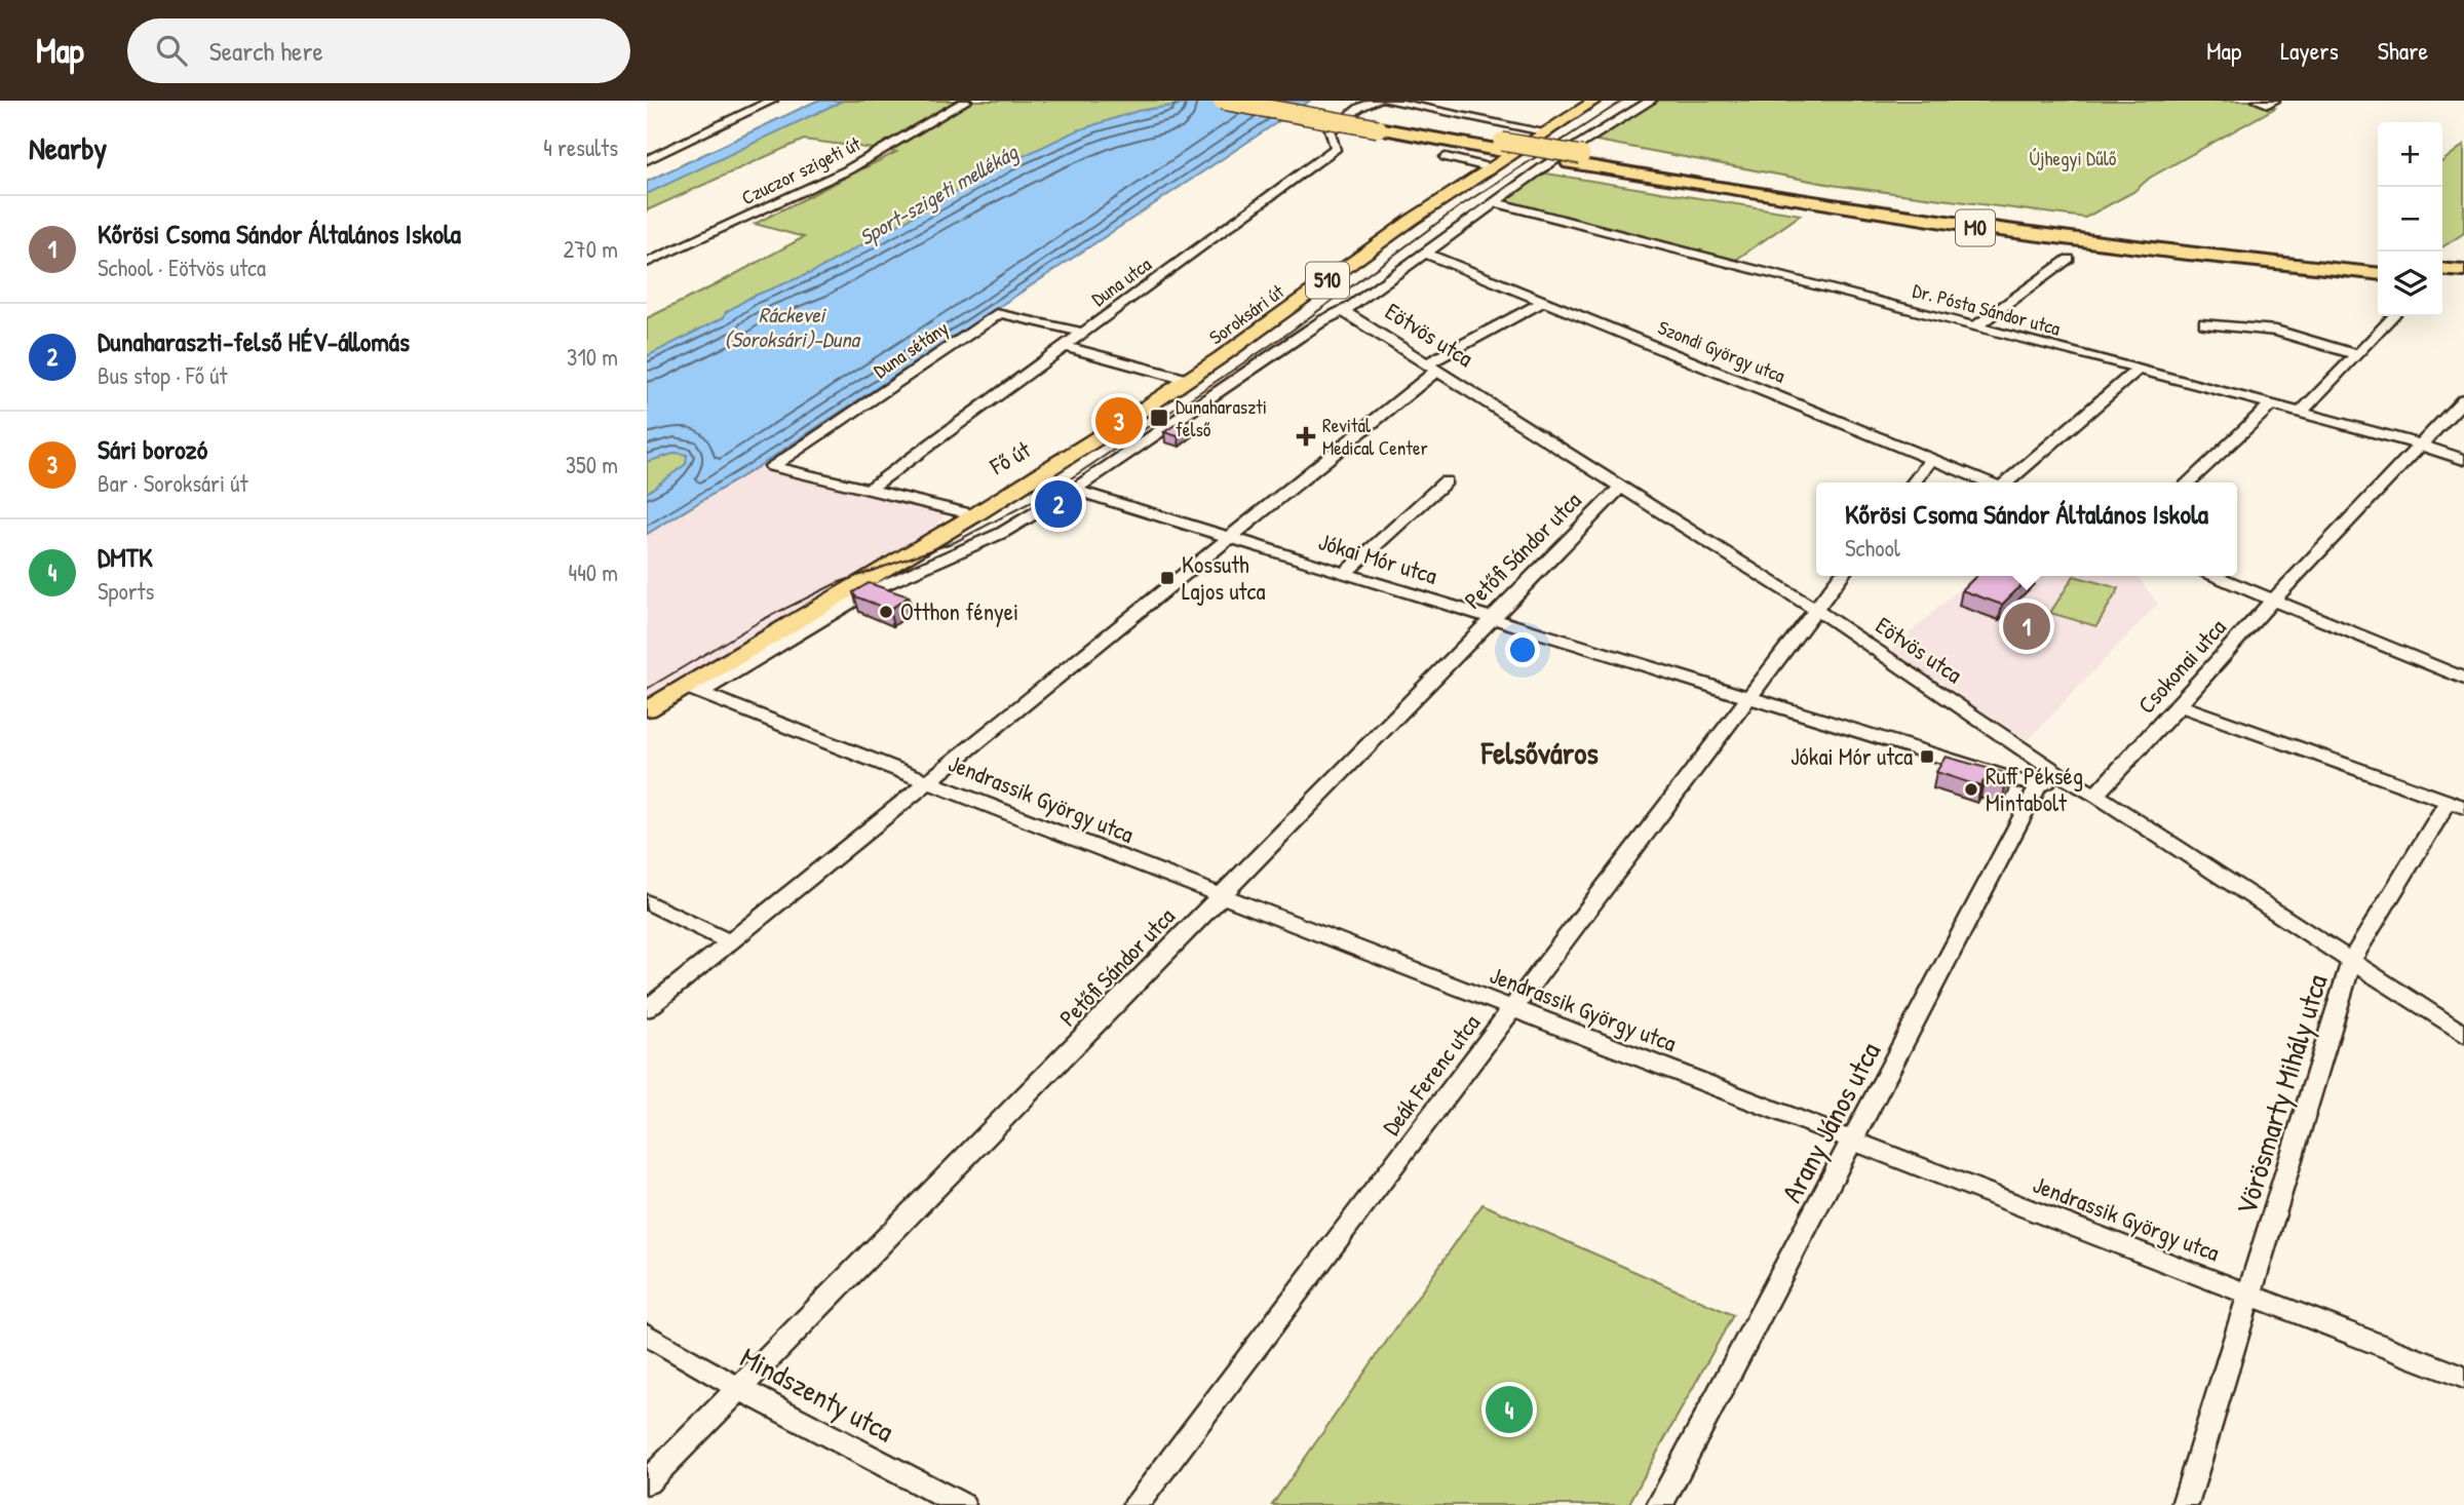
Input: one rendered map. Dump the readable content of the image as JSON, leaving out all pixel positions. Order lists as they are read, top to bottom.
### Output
{
  "streets": {
    "highway": ["M0"],
    "main road": ["510", "Soroksári út", "Fő út"],
    "street": [
      "Czuczor szigeti út",
      "Duna utca",
      "Dr. Pósta Sándor utca",
      "Eötvös utca",
      "Duna sétány",
      "Szondi György utca",
      "Petőfi Sándor utca",
      "Jókai Mór utca",
      "Csokonai utca",
      "Jendrassik György utca",
      "Deák Ferenc utca",
      "Vörösmarty Mihály utca",
      "Arany János utca",
      "Mindszenty utca"
    ]
  },
  "crossings": [
    ["Duna utca", "Duna sétány"],
    ["Dr. Pósta Sándor utca", "Fő út"],
    ["Dr. Pósta Sándor utca", "Csokonai utca"],
    ["Soroksári út", "Fő út"],
    ["Eötvös utca", "Fő út"],
    ["Eötvös utca", "Petőfi Sándor utca"],
    ["Eötvös utca", "Csokonai utca"],
    ["Eötvös utca", "Deák Ferenc utca"],
    ["Eötvös utca", "Vörösmarty Mihály utca"],
    ["Szondi György utca", "Fő út"],
    ["Fő út", "Jókai Mór utca"],
    ["Fő út", "Jendrassik György utca"],
    ["Petőfi Sándor utca", "Jókai Mór utca"],
    ["Petőfi Sándor utca", "Jendrassik György utca"],
    ["Petőfi Sándor utca", "Mindszenty utca"],
    ["Jókai Mór utca", "Deák Ferenc utca"],
    ["Jókai Mór utca", "Arany János utca"],
    ["Jendrassik György utca", "Deák Ferenc utca"],
    ["Jendrassik György utca", "Vörösmarty Mihály utca"],
    ["Jendrassik György utca", "Arany János utca"]
  ],
  "districts": ["Felsőváros"],
  "water": ["Sport-szigeti mellékág", "Ráckevei (Soroksári)-Duna"],
  "parks": ["Újhegyi Dűlő"],
  "places": {
    "transit": ["Dunaharaszti felső", "Kossuth Lajos utca", "Jókai Mór utca"],
    "health": ["Revital Medical Center"],
    "other": ["Otthon fényei", "Ruff Pékség Mintabolt"]
  },
  "page": {
    "header": "Map",
    "search": "Search here",
    "nav": ["Map", "Layers", "Share"],
    "heading": ["Nearby", "4 results"],
    "map_buttons": ["+", "−"],
    "list": [
      {
        "mark": "1",
        "name": "Kőrösi Csoma Sándor Általános Iskola",
        "note": "School · Eötvös utca",
        "value": "270 m"
      },
      {
        "mark": "2",
        "name": "Dunaharaszti-felső HÉV-állomás",
        "note": "Bus stop · Fő út",
        "value": "310 m"
      },
      {
        "mark": "3",
        "name": "Sári borozó",
        "note": "Bar · Soroksári út",
        "value": "350 m"
      },
      {
        "mark": "4",
        "name": "DMTK",
        "note": "Sports",
        "value": "440 m"
      }
    ],
    "pins": [
      "3",
      "2",
      "1",
      "4"
    ],
    "popup": ["Kőrösi Csoma Sándor Általános Iskola", "School"]
  }
}
